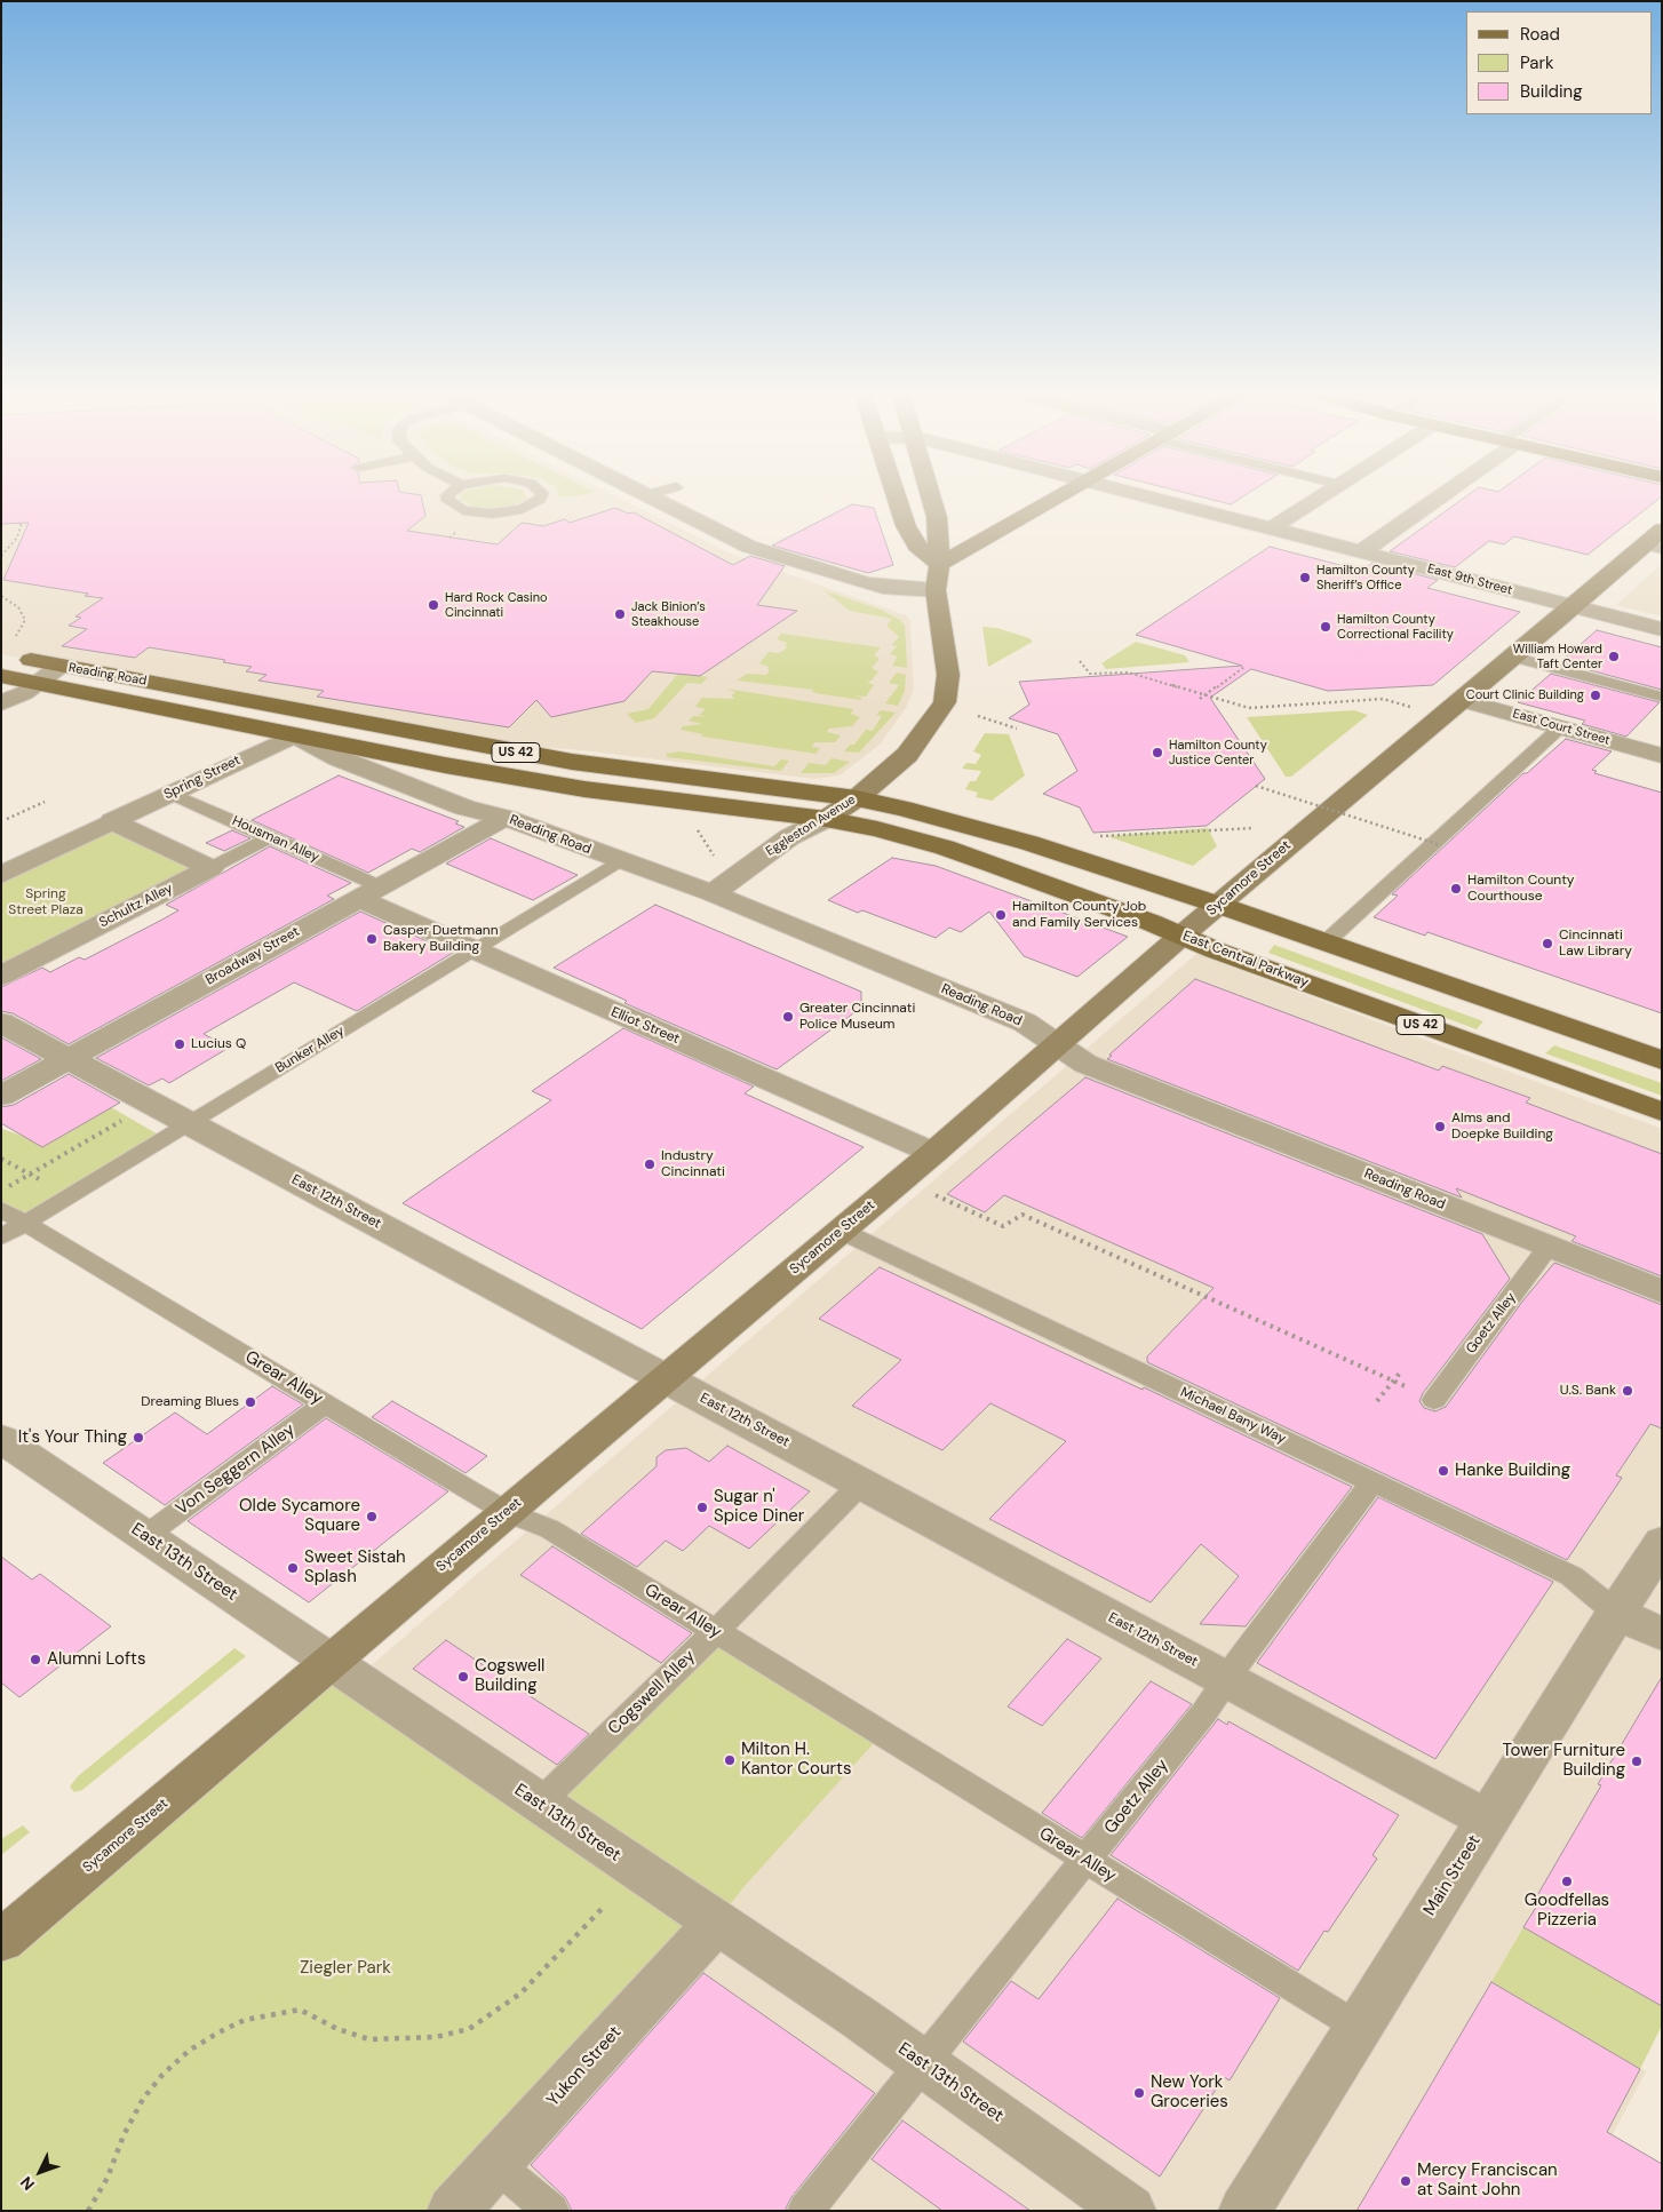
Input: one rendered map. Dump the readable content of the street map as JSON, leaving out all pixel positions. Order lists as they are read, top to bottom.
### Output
{
  "streets": {
    "main road": [
      "Reading Road",
      "US 42",
      "Eggleston Avenue",
      "Sycamore Street",
      "East Central Parkway"
    ],
    "street": [
      "East 9th Street",
      "East Court Street",
      "Spring Street",
      "Schultz Alley",
      "Broadway Street",
      "Elliot Street",
      "East 12th Street",
      "East 13th Street",
      "Main Street",
      "Yukon Street"
    ],
    "lane": [
      "Housman Alley",
      "Bunker Alley",
      "Goetz Alley",
      "Grear Alley",
      "Michael Bany Way",
      "Von Seggern Alley",
      "Cogswell Alley"
    ]
  },
  "crossings": [
    ["East 9th Street", "Sycamore Street"],
    ["Reading Road", "US 42"],
    ["Reading Road", "Spring Street"],
    ["Reading Road", "Eggleston Avenue"],
    ["Reading Road", "Sycamore Street"],
    ["Reading Road", "Broadway Street"],
    ["Reading Road", "East Central Parkway"],
    ["Reading Road", "Bunker Alley"],
    ["Reading Road", "Goetz Alley"],
    ["East Court Street", "Sycamore Street"],
    ["US 42", "Eggleston Avenue"],
    ["US 42", "Sycamore Street"],
    ["Spring Street", "Housman Alley"],
    ["Eggleston Avenue", "East Central Parkway"],
    ["Housman Alley", "Schultz Alley"],
    ["Housman Alley", "Broadway Street"],
    ["Housman Alley", "Elliot Street"],
    ["Sycamore Street", "East Central Parkway"],
    ["Sycamore Street", "Elliot Street"],
    ["Sycamore Street", "East 12th Street"],
    ["Sycamore Street", "Grear Alley"],
    ["Sycamore Street", "Michael Bany Way"],
    ["Sycamore Street", "East 13th Street"],
    ["Broadway Street", "Elliot Street"],
    ["Broadway Street", "East 12th Street"],
    ["Elliot Street", "Bunker Alley"],
    ["Bunker Alley", "East 12th Street"],
    ["Bunker Alley", "Grear Alley"],
    ["East 12th Street", "Goetz Alley"],
    ["East 12th Street", "Cogswell Alley"],
    ["East 12th Street", "Main Street"],
    ["Goetz Alley", "Grear Alley"],
    ["Goetz Alley", "Michael Bany Way"],
    ["Goetz Alley", "East 13th Street"],
    ["Grear Alley", "Von Seggern Alley"],
    ["Grear Alley", "Cogswell Alley"],
    ["Grear Alley", "Main Street"],
    ["Michael Bany Way", "Main Street"],
    ["Von Seggern Alley", "East 13th Street"],
    ["East 13th Street", "Cogswell Alley"],
    ["East 13th Street", "Yukon Street"]
  ],
  "parks": ["Spring Street Plaza", "Ziegler Park"],
  "places": [
    "Hamilton County Sheriff’s Office",
    "Hard Rock Casino Cincinnati",
    "Jack Binion’s Steakhouse",
    "Hamilton County Correctional Facility",
    "William Howard Taft Center",
    "Court Clinic Building",
    "Hamilton County Justice Center",
    "Hamilton County Courthouse",
    "Hamilton County Job and Family Services",
    "Casper Duetmann Bakery Building",
    "Cincinnati Law Library",
    "Greater Cincinnati Police Museum",
    "Lucius Q",
    "Alms and Doepke Building",
    "Industry Cincinnati",
    "U.S. Bank",
    "Dreaming Blues",
    "It's Your Thing",
    "Hanke Building",
    "Sugar n' Spice Diner",
    "Olde Sycamore Square",
    "Sweet Sistah Splash",
    "Alumni Lofts",
    "Cogswell Building",
    "Milton H. Kantor Courts",
    "Tower Furniture Building",
    "Goodfellas Pizzeria",
    "New York Groceries",
    "Mercy Franciscan at Saint John"
  ],
  "legend": ["Road", "Park", "Building"],
  "north": "bottom left"
}
